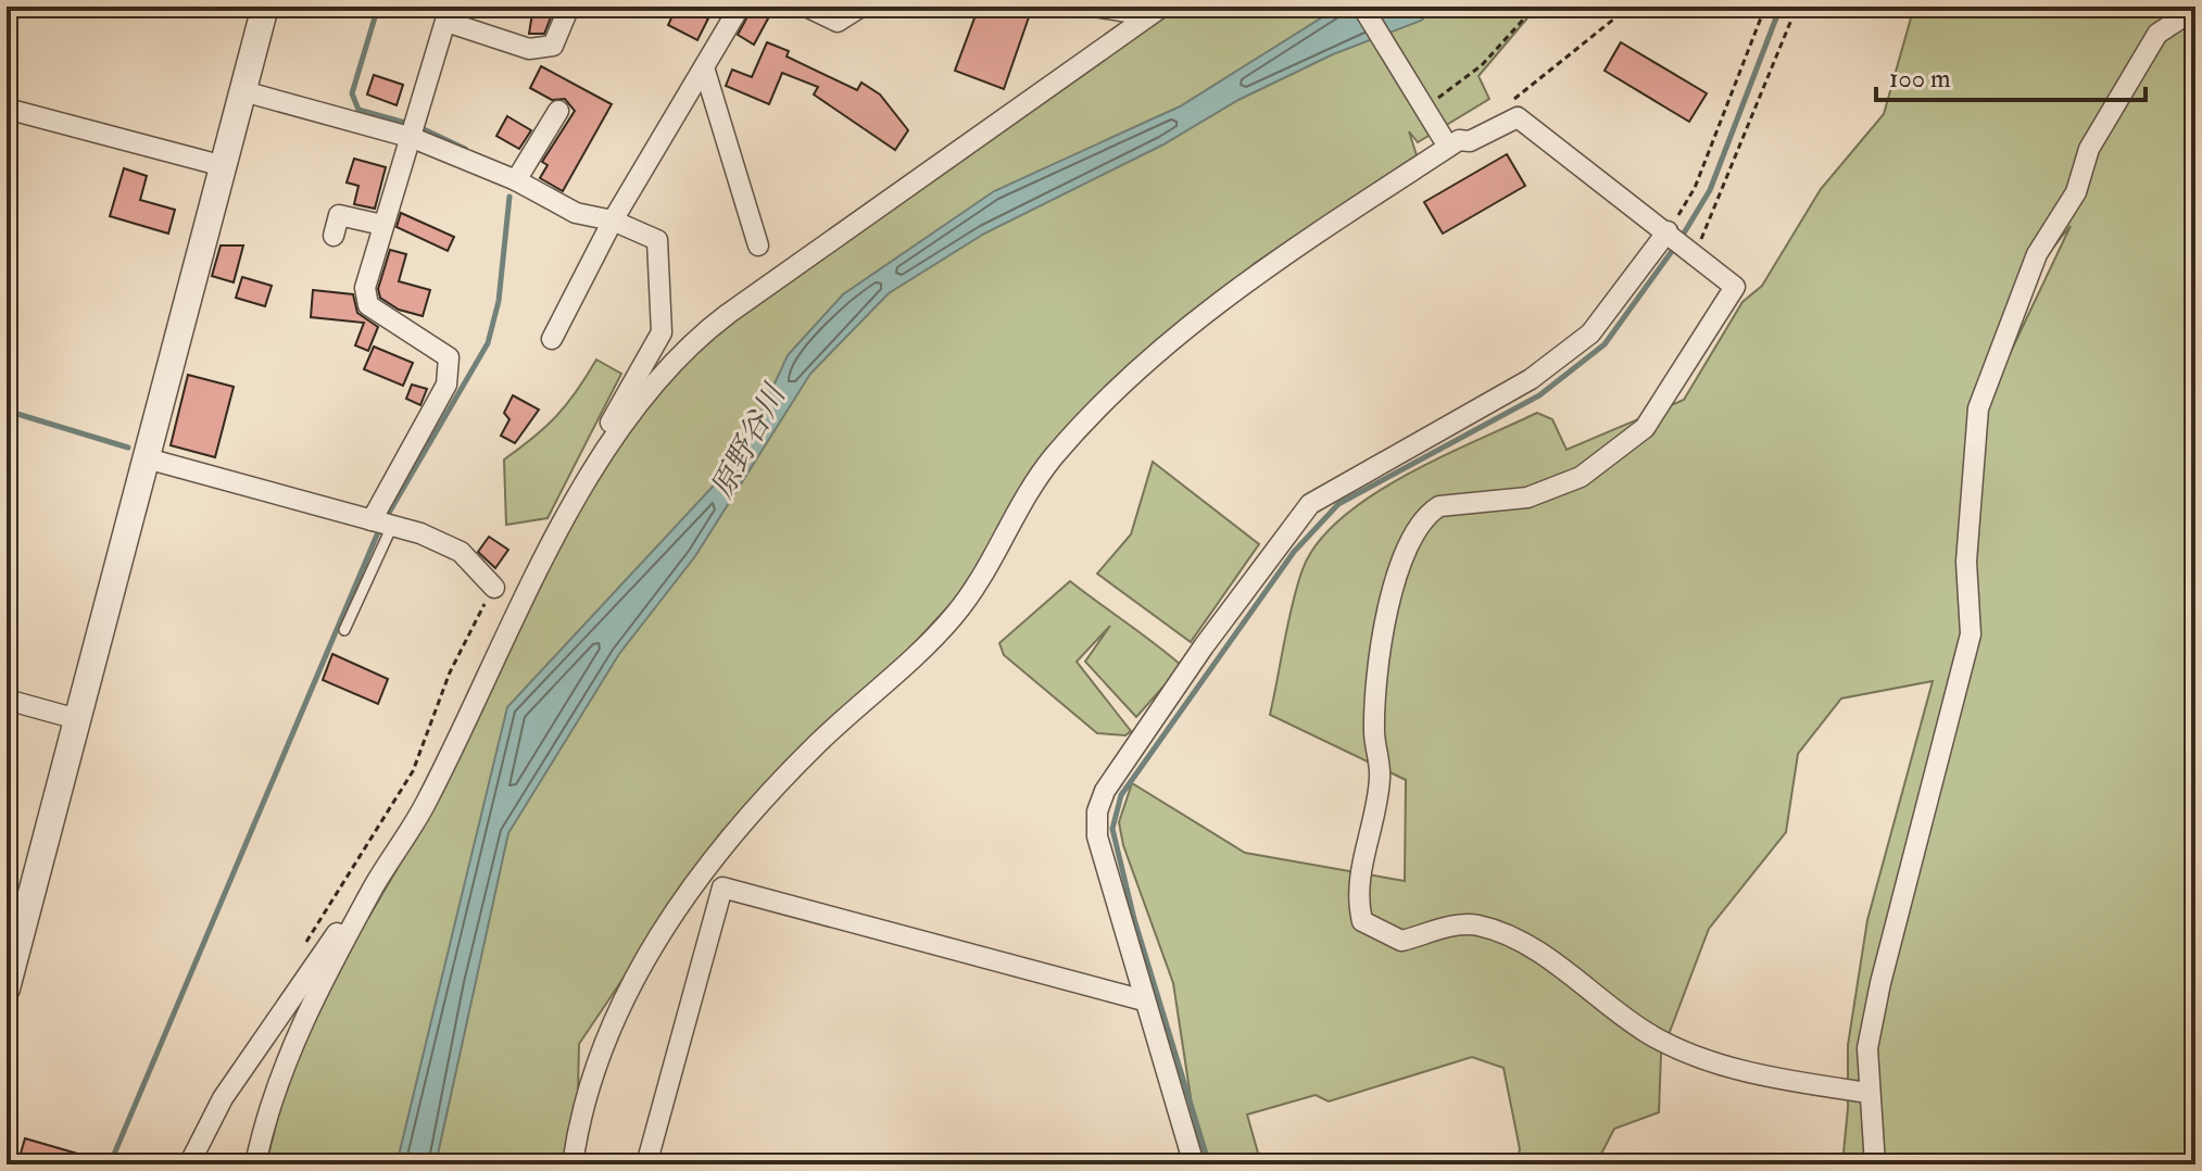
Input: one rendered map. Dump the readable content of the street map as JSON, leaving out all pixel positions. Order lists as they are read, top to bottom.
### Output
{
  "water": ["原野谷川"],
  "scale_bar": "100 m"
}
